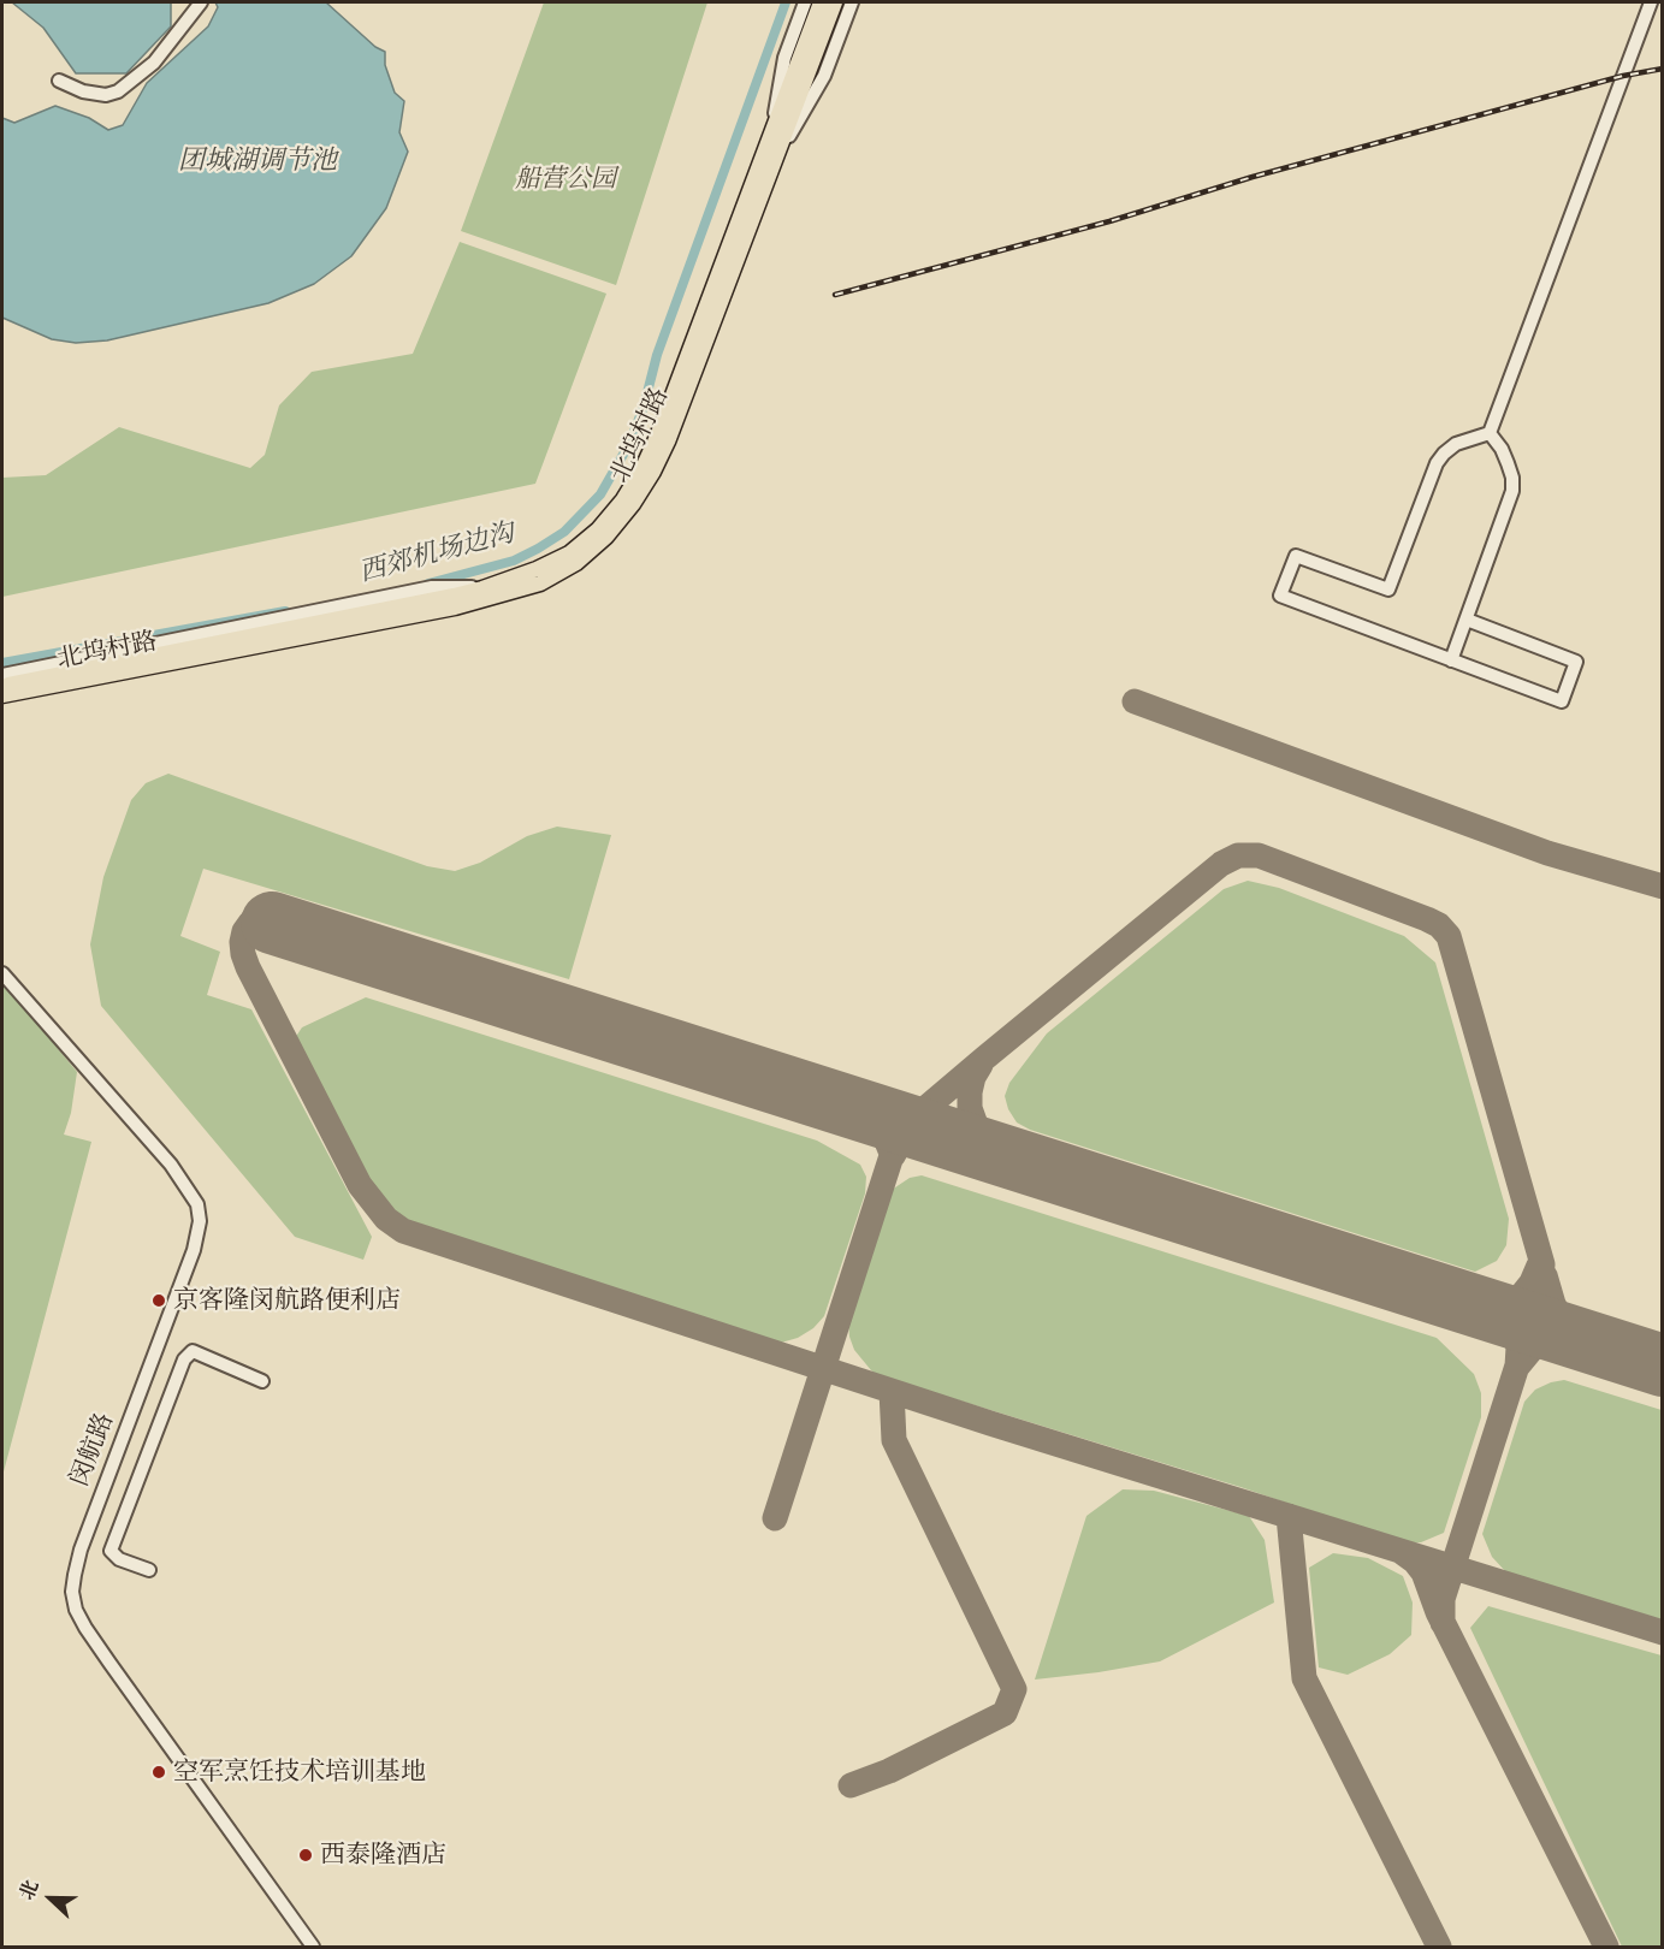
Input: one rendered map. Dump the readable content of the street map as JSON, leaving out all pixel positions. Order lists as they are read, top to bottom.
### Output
{
  "streets": {
    "main road": ["北坞村路"],
    "street": ["闵航路"]
  },
  "water": ["团城湖调节池", "西郊机场边沟"],
  "parks": ["船营公园"],
  "places": ["京客隆闵航路便利店", "空军烹饪技术培训基地", "西泰隆酒店"],
  "north": "left"
}
